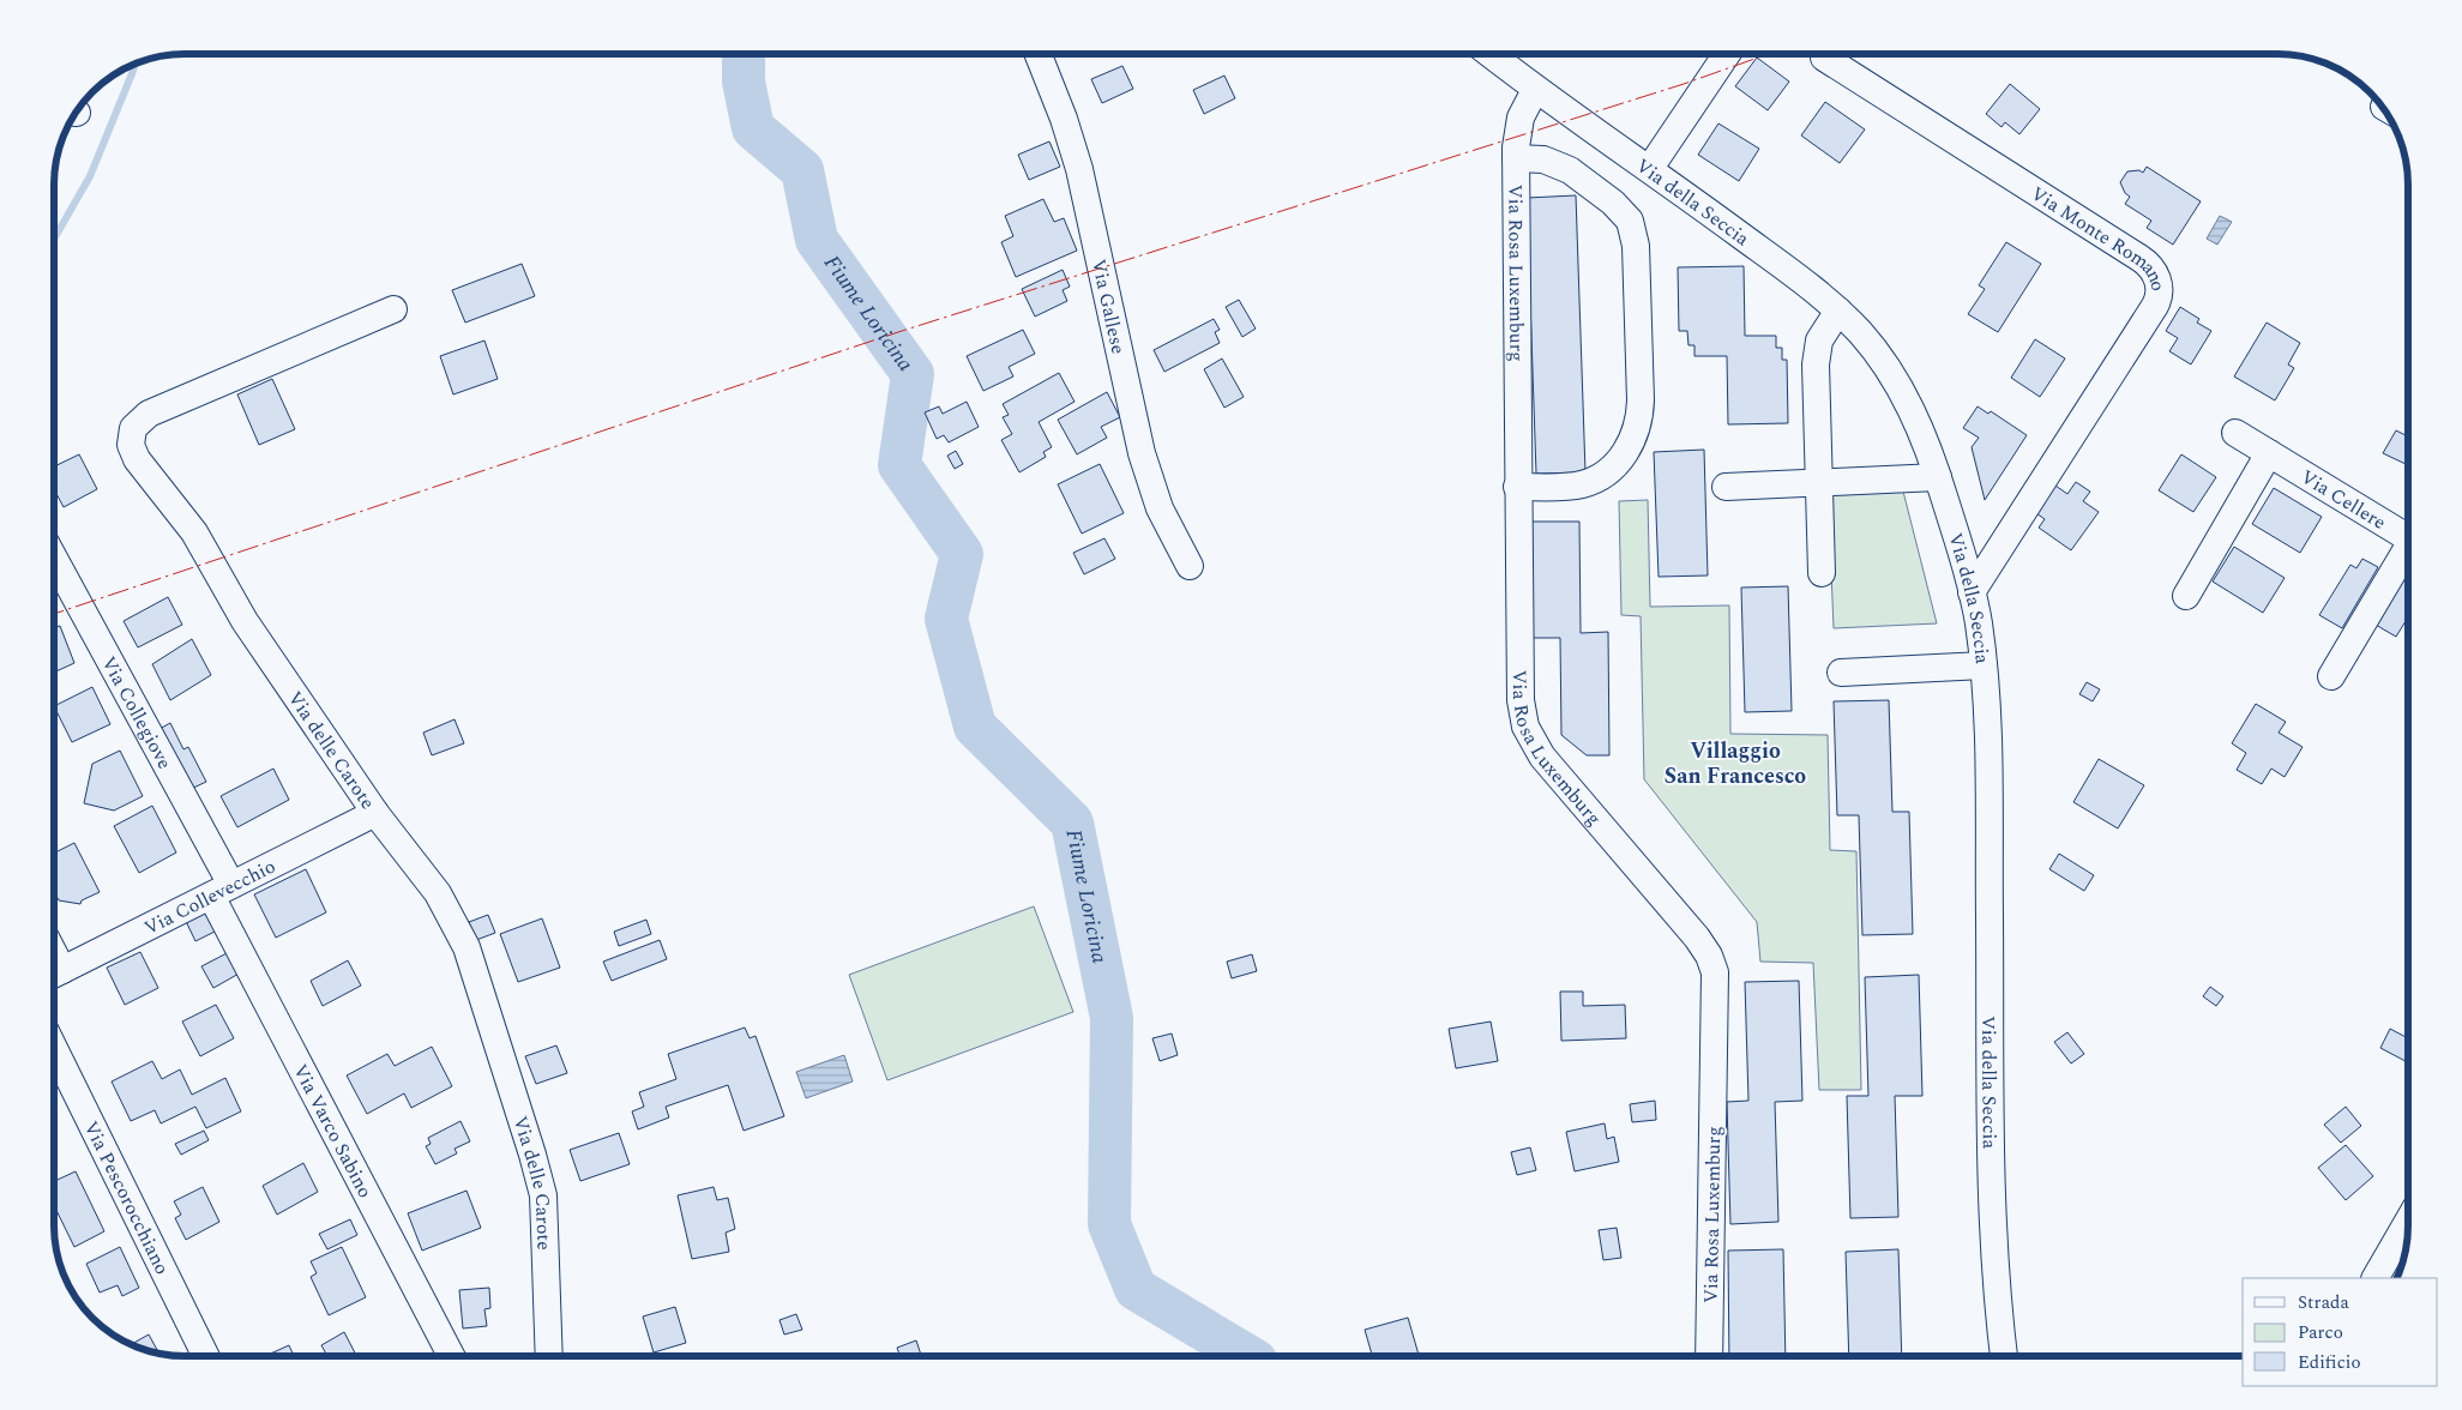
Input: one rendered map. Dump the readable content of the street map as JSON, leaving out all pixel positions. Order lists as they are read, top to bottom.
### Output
{
  "streets": {
    "street": [
      "Via della Seccia",
      "Via Monte Romano",
      "Via Rosa Luxemburg",
      "Via Gallese",
      "Via Cellere",
      "Via Collegiove",
      "Via delle Carote",
      "Via Collevecchio",
      "Via Varco Sabino",
      "Via Pescorocchiano"
    ]
  },
  "crossings": [
    ["Via della Seccia", "Via Monte Romano"],
    ["Via della Seccia", "Via Rosa Luxemburg"],
    ["Via Collegiove", "Via Collevecchio"],
    ["Via Collegiove", "Via Varco Sabino"],
    ["Via delle Carote", "Via Collevecchio"],
    ["Via Collevecchio", "Via Varco Sabino"]
  ],
  "districts": ["Villaggio San Francesco"],
  "water": ["Fiume Loricina"],
  "legend": ["Strada", "Parco", "Edificio"]
}
